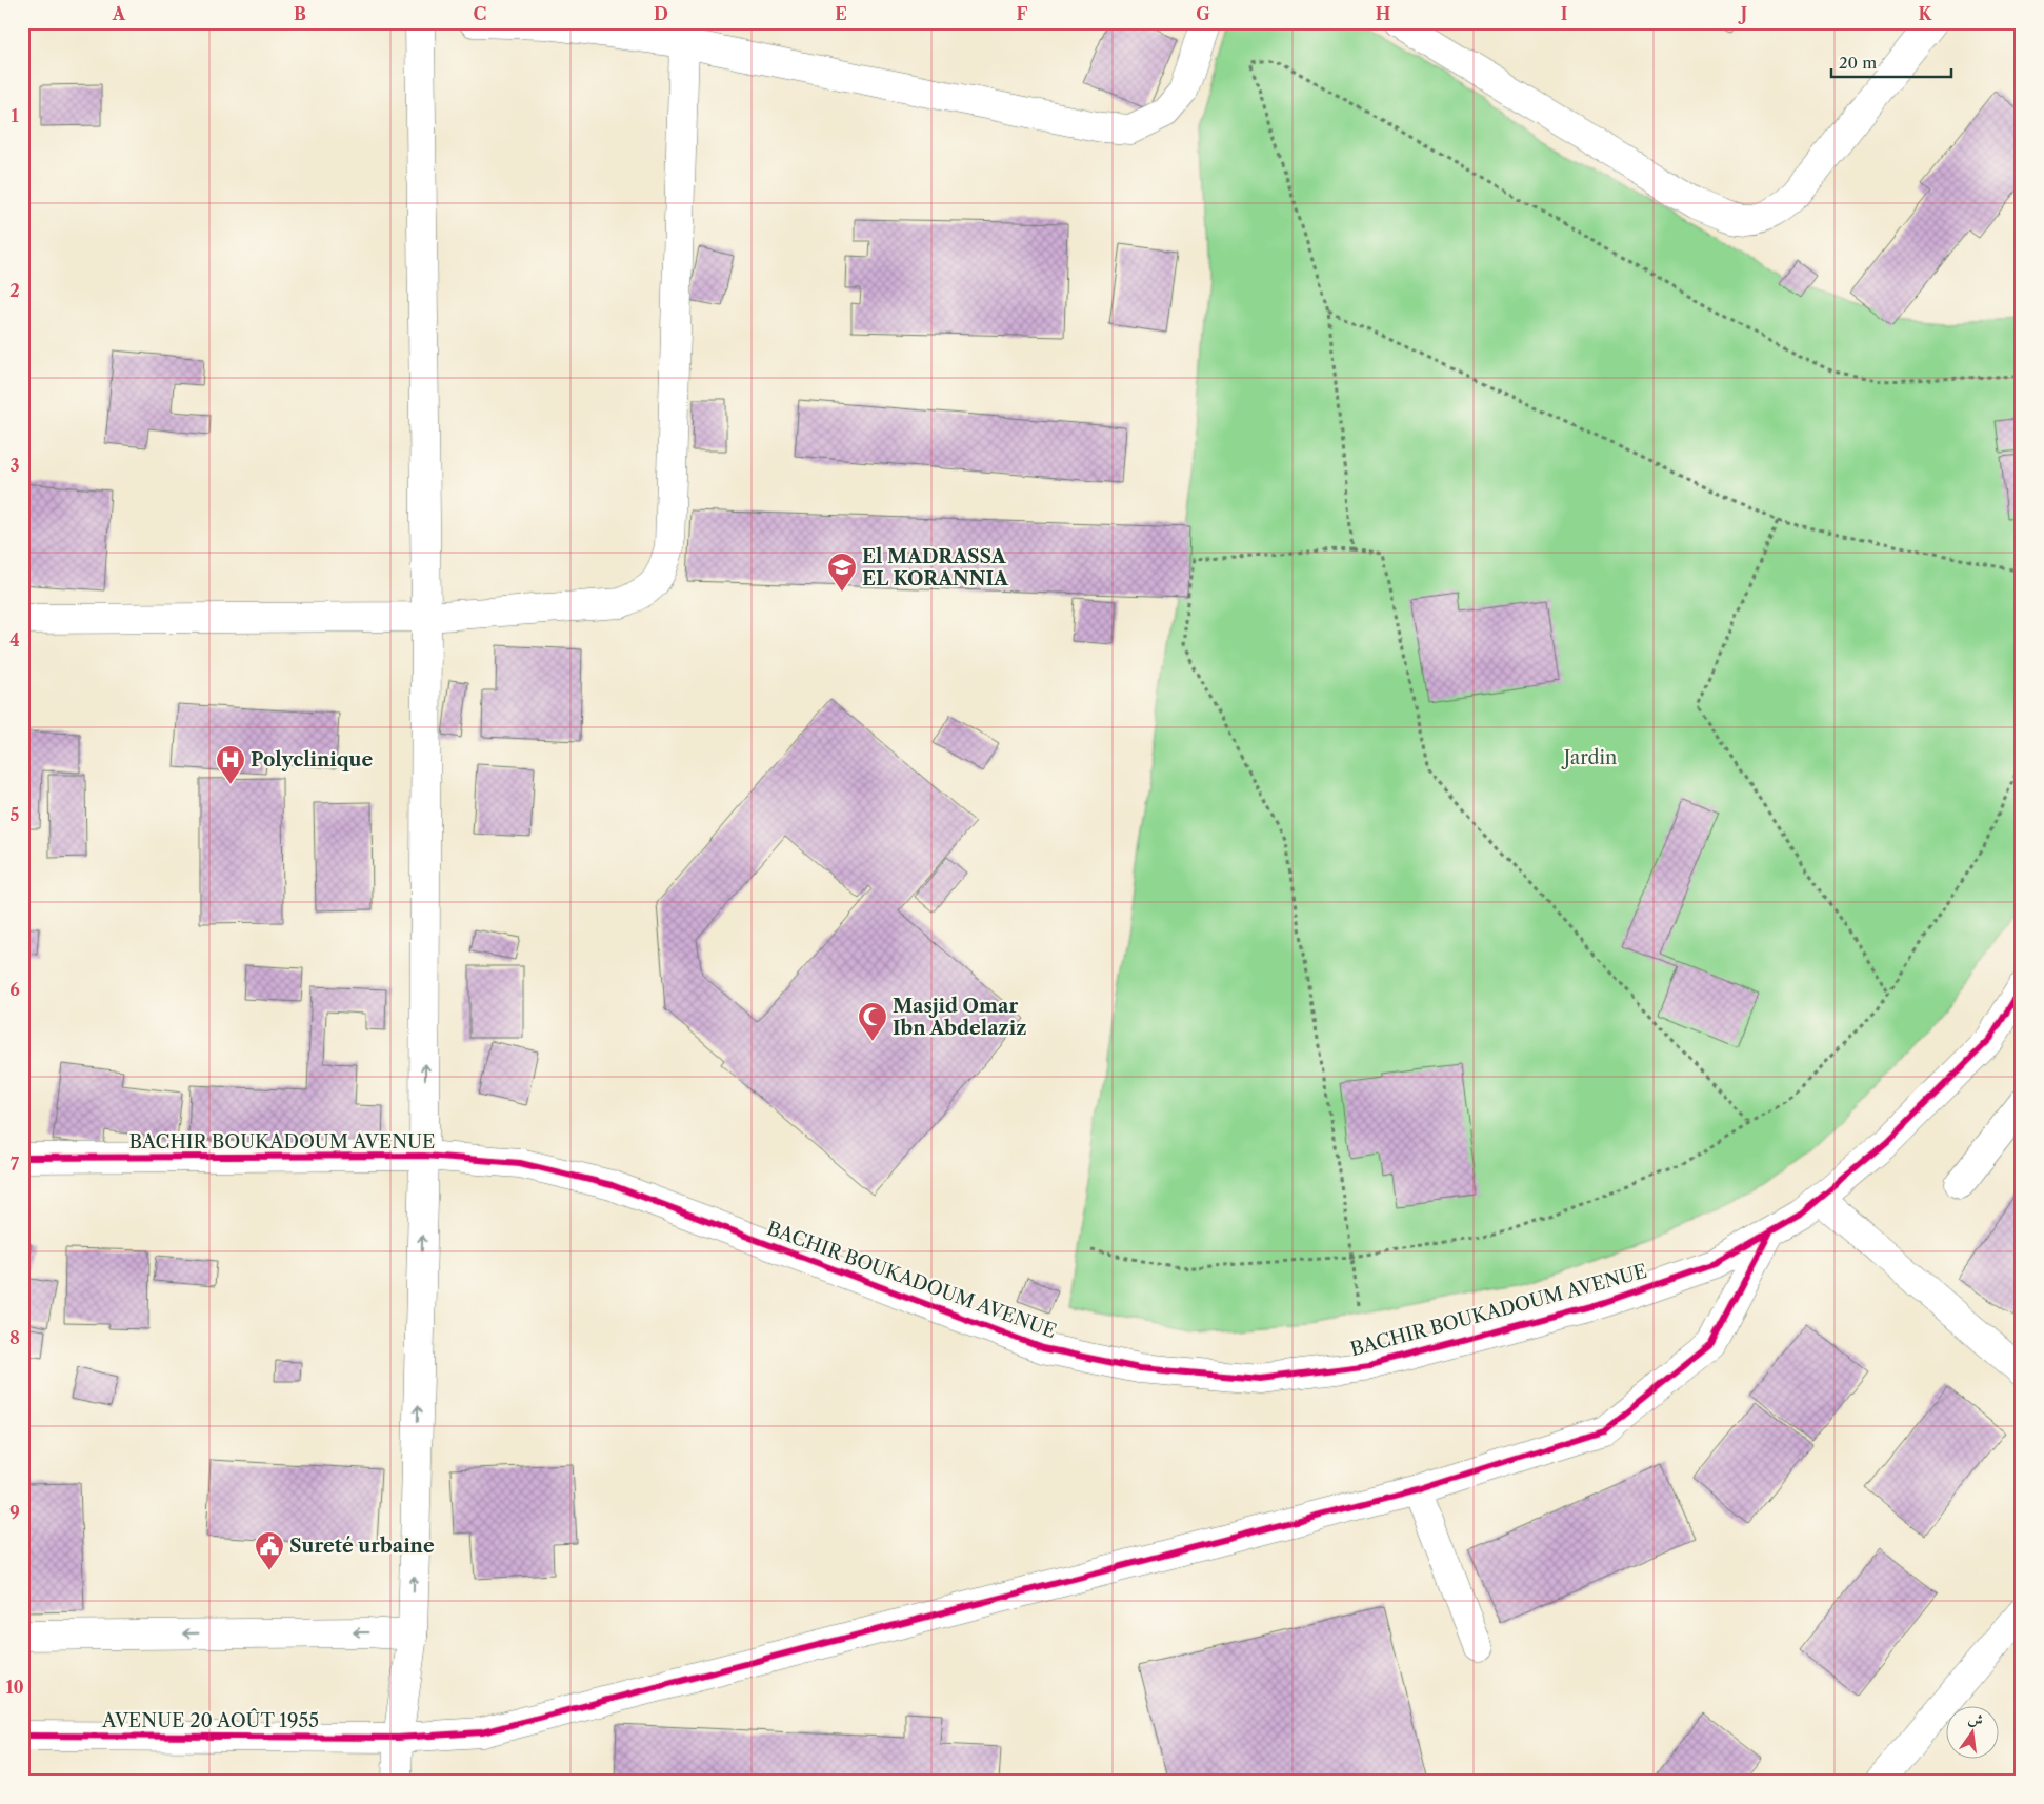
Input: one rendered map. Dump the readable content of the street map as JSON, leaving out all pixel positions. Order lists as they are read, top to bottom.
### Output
{
  "streets": {
    "street": ["BACHIR BOUKADOUM AVENUE", "AVENUE 20 AOÛT 1955"]
  },
  "crossings": [
    ["BACHIR BOUKADOUM AVENUE", "AVENUE 20 AOÛT 1955"]
  ],
  "parks": ["Jardin"],
  "places": {
    "school or university": ["El MADRASSA EL KORANNIA"],
    "hospital": ["Polyclinique"],
    "mosque": ["Masjid Omar Ibn Abdelaziz"],
    "public building": ["Sureté urbaine"]
  },
  "scale_bar": "20 m",
  "north": "top",
  "grid": {
    "columns": [
      "A",
      "B",
      "C",
      "D",
      "E",
      "F",
      "G",
      "H",
      "I",
      "J",
      "K"
    ],
    "rows": [
      "1",
      "2",
      "3",
      "4",
      "5",
      "6",
      "7",
      "8",
      "9",
      "10"
    ]
  }
}
